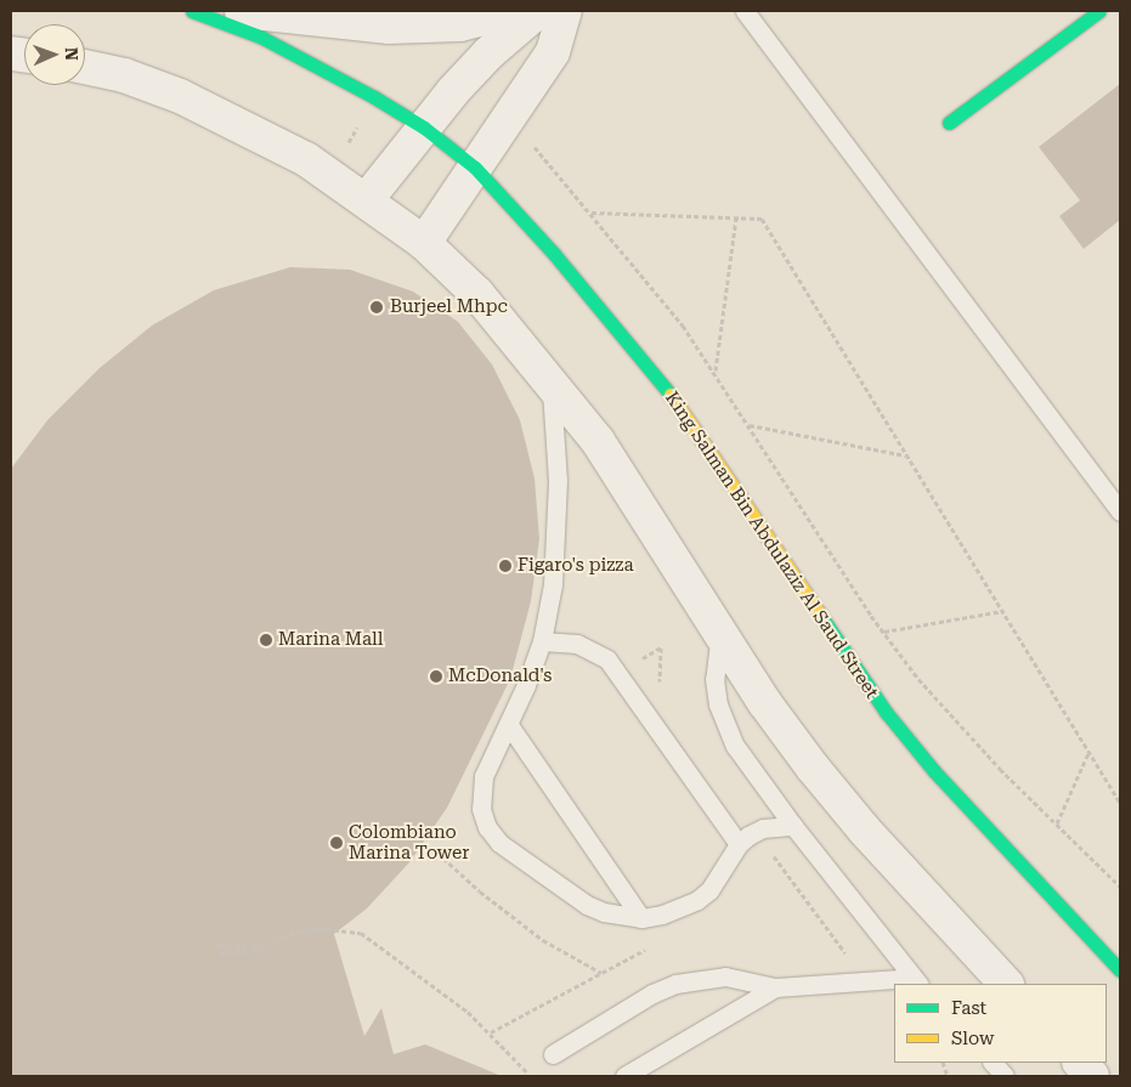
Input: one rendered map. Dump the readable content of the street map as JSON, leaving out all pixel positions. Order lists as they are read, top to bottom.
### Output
{
  "streets": {
    "street": ["King Salman Bin Abdulaziz Al Saud Street"]
  },
  "places": [
    "Burjeel Mhpc",
    "Figaro's pizza",
    "Marina Mall",
    "McDonald's",
    "Colombiano Marina Tower"
  ],
  "legend": ["Fast", "Slow"],
  "north": "right"
}
